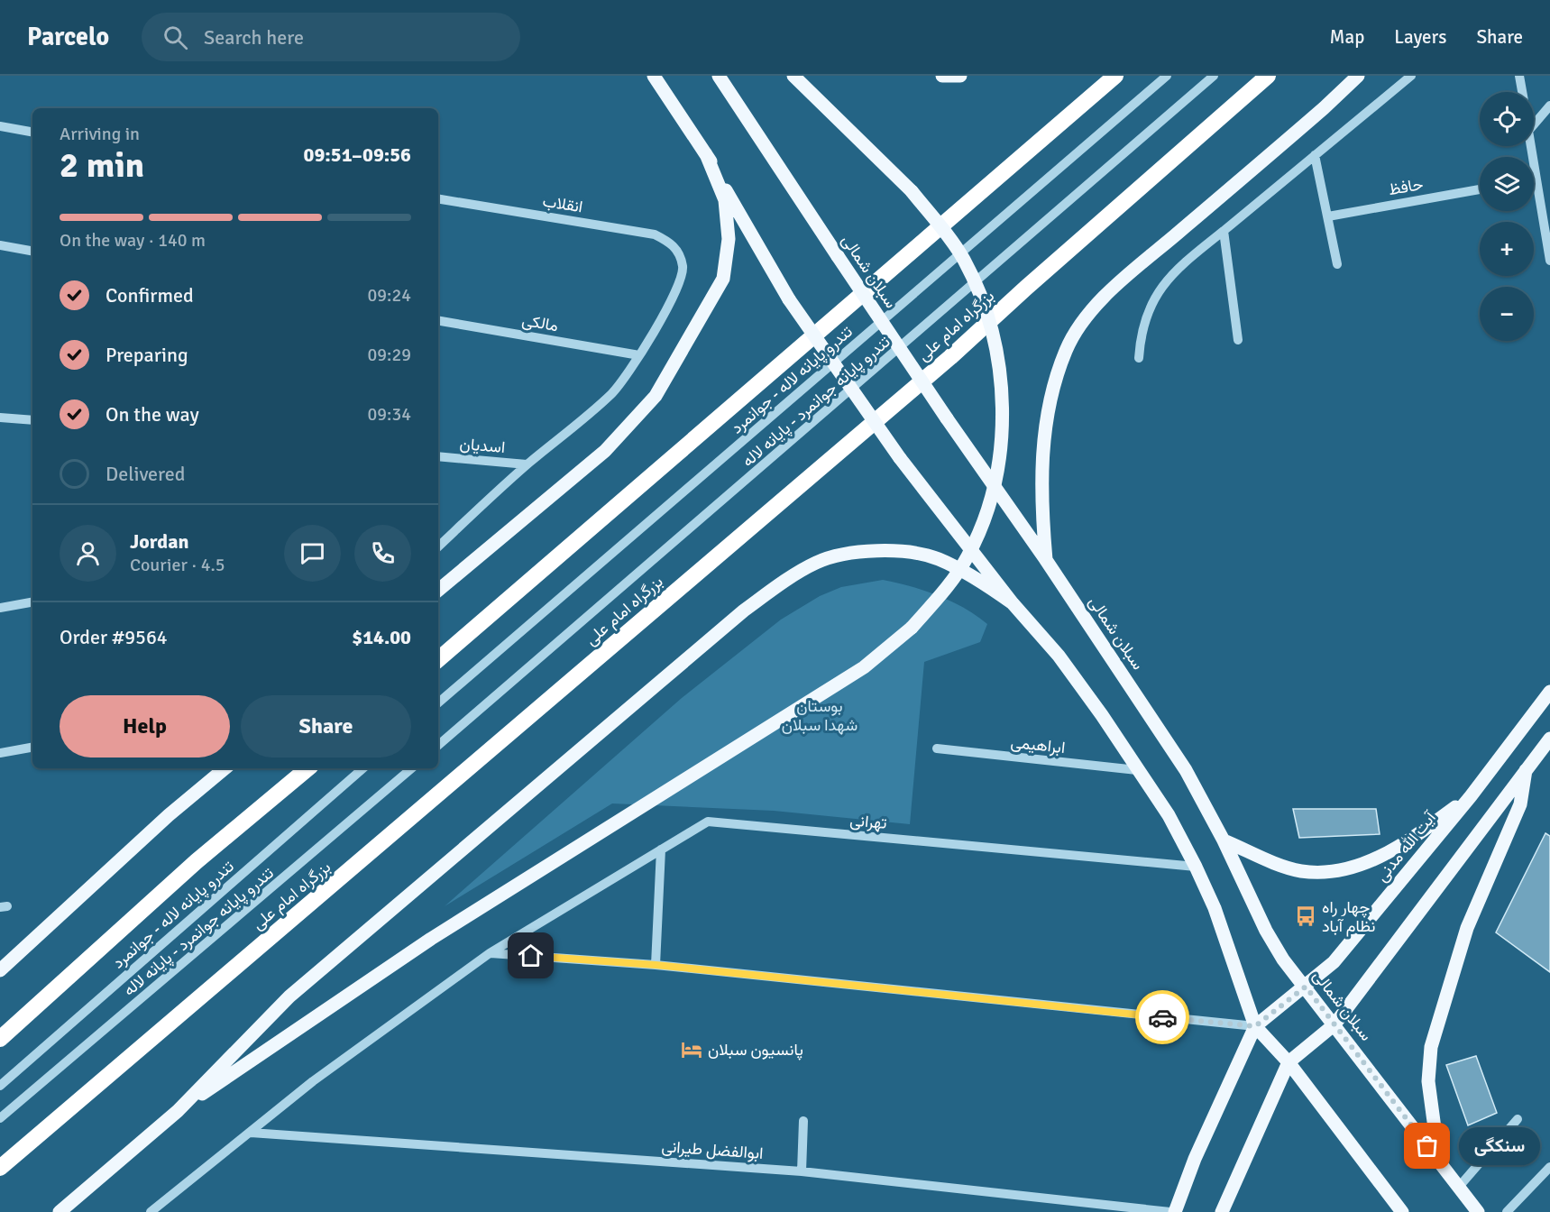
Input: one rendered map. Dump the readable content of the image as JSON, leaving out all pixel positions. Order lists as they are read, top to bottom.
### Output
{
  "streets": {
    "highway": ["بزرگراه امام علی"],
    "main road": ["سبلان شمالی", "آیت الله مدنی"],
    "street": [
      "حافظ",
      "انقلاب",
      "مالکی",
      "تندرو پایانه لاله - جوانمرد",
      "تندرو پایانه جوانمرد - پایانه لاله",
      "اسدیان",
      "ابراهیمی",
      "تهرانی",
      "ابوالفضل طیرانی"
    ]
  },
  "crossings": [
    ["انقلاب", "مالکی"],
    ["سبلان شمالی", "آیت الله مدنی"],
    ["تهرانی", "ابوالفضل طیرانی"]
  ],
  "parks": ["بوستان شهدا سبلان"],
  "places": {
    "bus stop": ["چهار راه نظام آباد"],
    "hotel": ["پانسیون سبلان"],
    "other": ["سنکگی"]
  },
  "page": {
    "header": "Parcelo",
    "search": "Search here",
    "nav": ["Map", "Layers", "Share"],
    "map_buttons": ["+", "−"],
    "heading": ["2 min", "Arriving in", "09:51–09:56"],
    "panel": [
      "Jordan",
      "Courier · 4.5",
      "Order #9564",
      "$14.00"
    ],
    "bar": "On the way · 140 m",
    "list": [
      ["Confirmed", "09:24"],
      ["Preparing", "09:29"],
      ["On the way", "09:34"],
      "Delivered"
    ],
    "buttons": ["Help", "Share"],
    "bubble": "سنکگی"
  }
}
